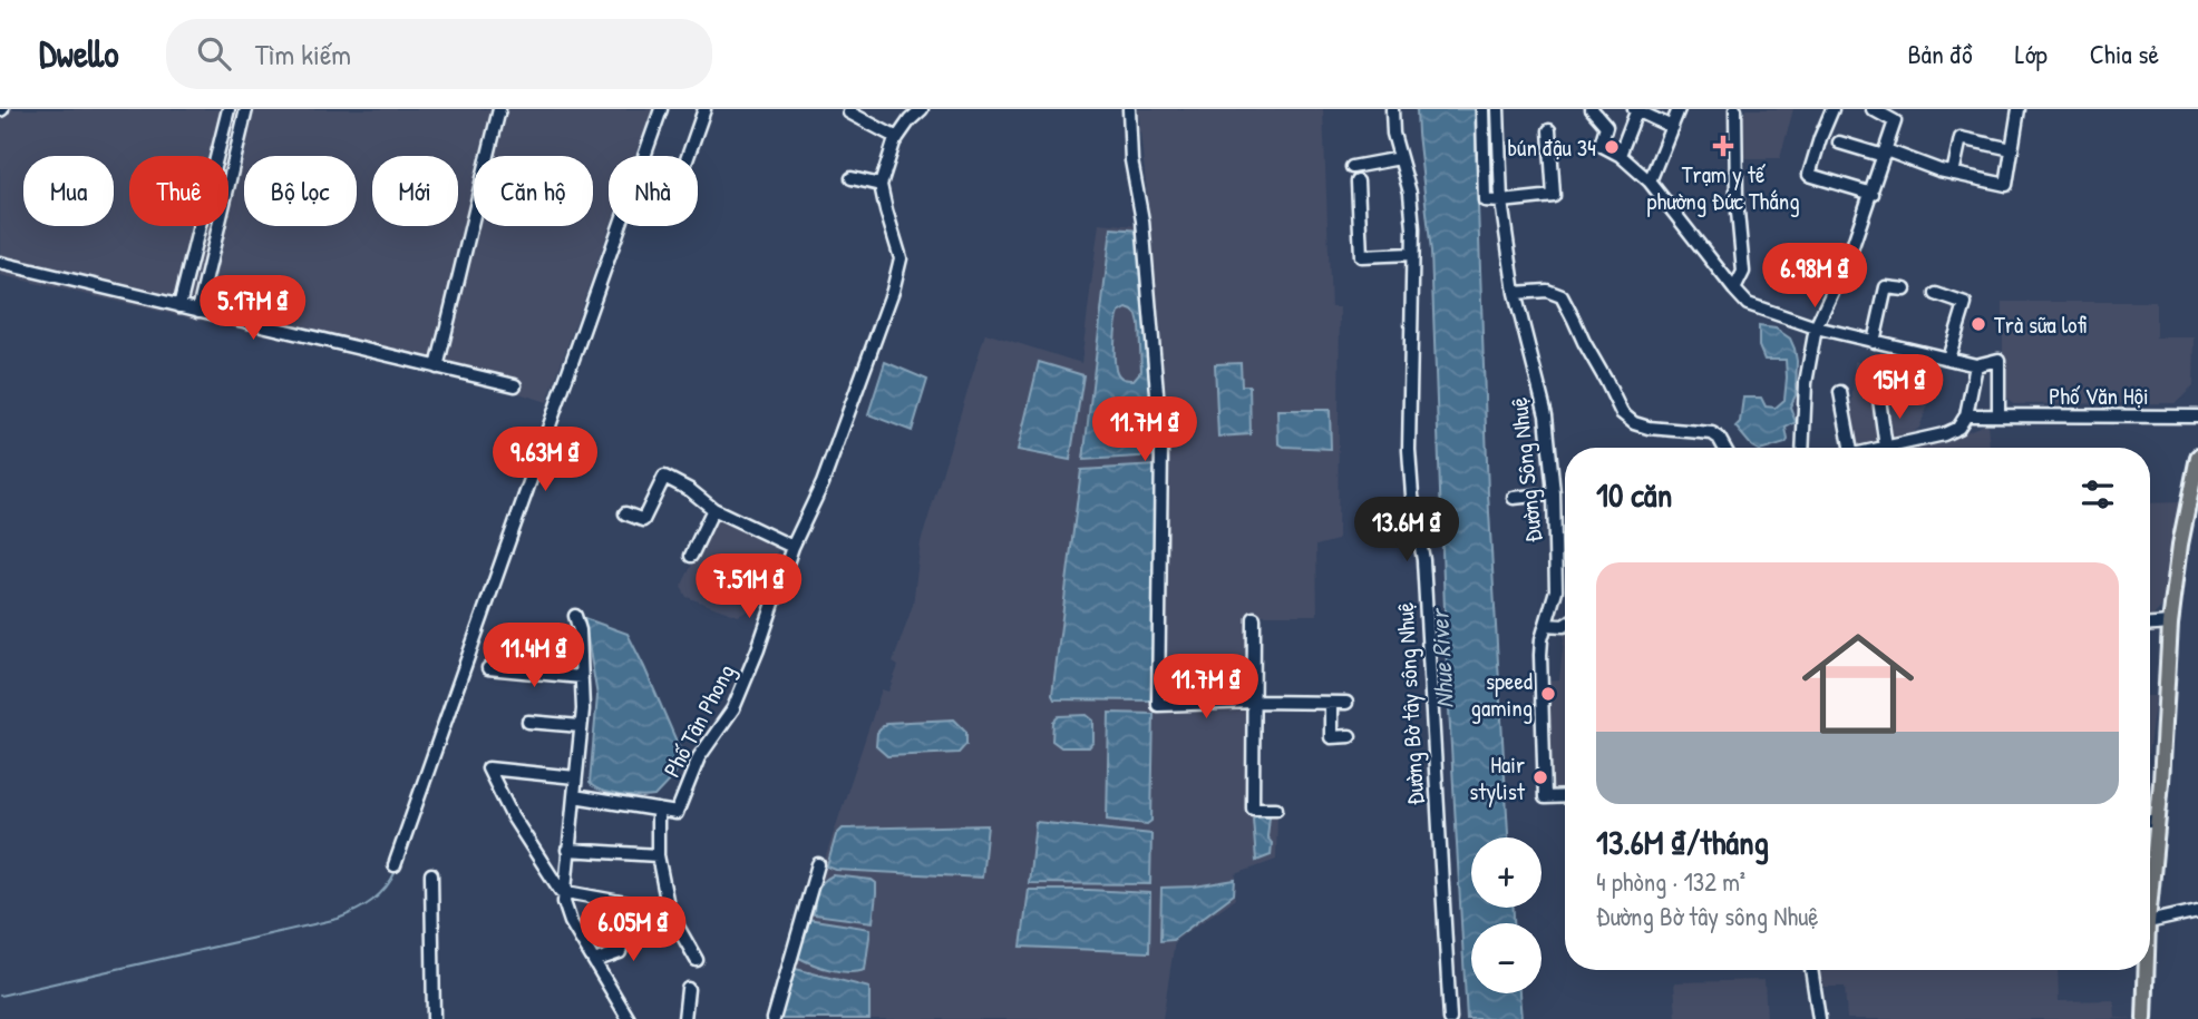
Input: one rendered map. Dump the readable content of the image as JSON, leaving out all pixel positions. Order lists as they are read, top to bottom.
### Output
{
  "streets": {
    "street": [
      "Phố Văn Hội",
      "Đường Sông Nhuệ",
      "Đường Bờ tây sông Nhuệ",
      "Phố Tân Phong"
    ]
  },
  "water": ["Nhue River"],
  "places": {
    "health": ["Trạm y tế phường Đức Thắng"],
    "other": [
      "bún đậu 34",
      "Trà sữa lofi",
      "speed gaming",
      "Hair stylist"
    ]
  },
  "page": {
    "header": "Dwello",
    "search": "Tìm kiếm",
    "nav": ["Bản đồ", "Lớp", "Chia sẻ"],
    "chip": [
      "Mua",
      "Thuê",
      "Bộ lọc",
      "Mới",
      "Căn hộ",
      "Nhà"
    ],
    "price": [
      "6.98M ₫",
      "5.17M ₫",
      "15M ₫",
      "11.7M ₫",
      "9.63M ₫",
      "13.6M ₫",
      "7.51M ₫",
      "11.4M ₫",
      "11.7M ₫",
      "6.05M ₫"
    ],
    "heading": "10 căn",
    "list": [
      {
        "name": "13.6M ₫/tháng",
        "note": "4 phòng · 132 m² · Đường Bờ tây sông Nhuệ"
      }
    ],
    "map_buttons": ["+", "−"]
  }
}
